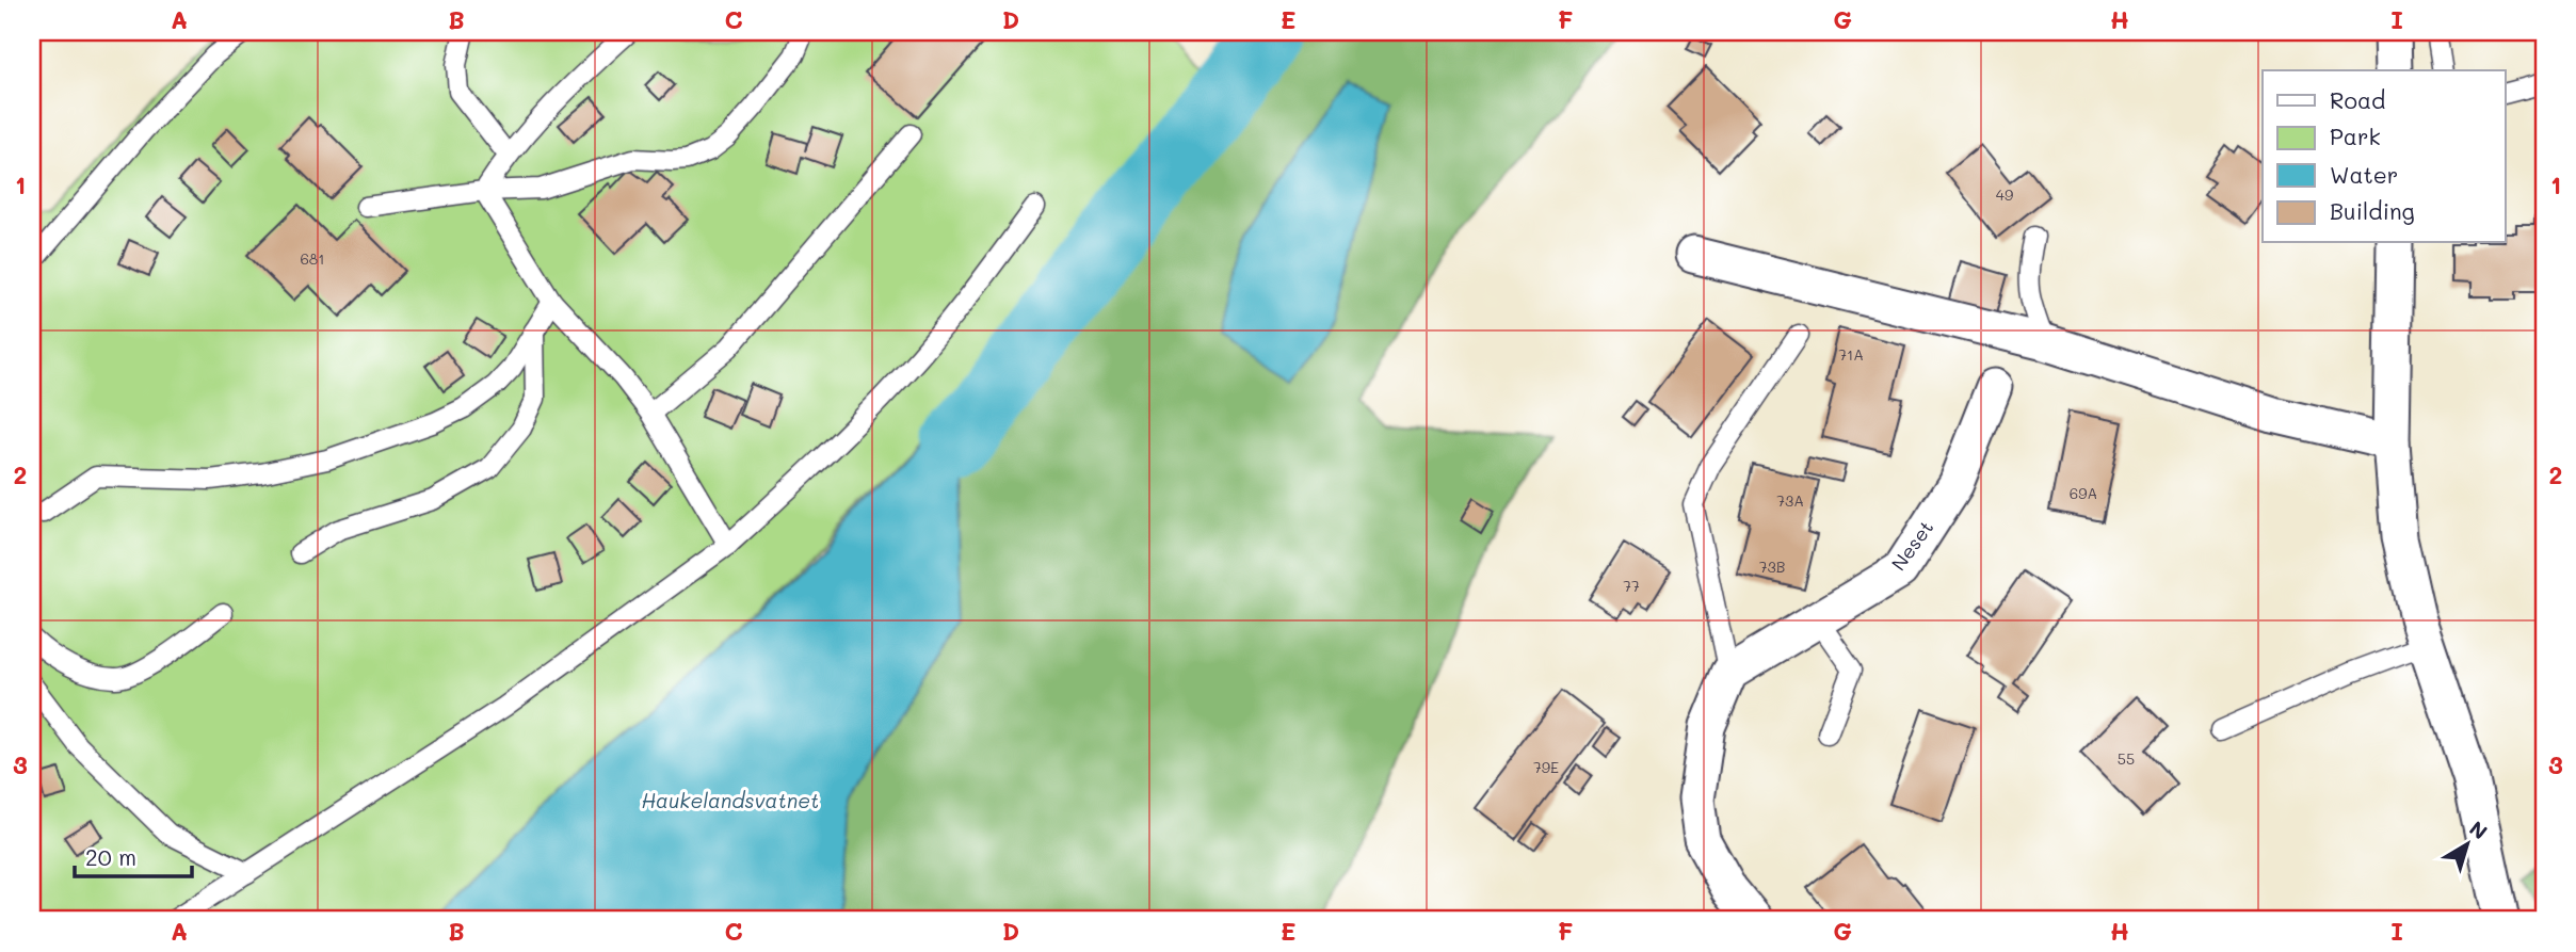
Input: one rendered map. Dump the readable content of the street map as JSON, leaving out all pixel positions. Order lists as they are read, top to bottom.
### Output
{
  "streets": {
    "street": ["Neset"]
  },
  "water": ["Haukelandsvatnet"],
  "house_numbers": [
    "49",
    "681",
    "71A",
    "69A",
    "73A",
    "73B",
    "77",
    "55",
    "79E"
  ],
  "legend": [
    "Road",
    "Park",
    "Water",
    "Building"
  ],
  "scale_bar": "20 m",
  "north": "top right",
  "grid": {
    "columns": [
      "A",
      "B",
      "C",
      "D",
      "E",
      "F",
      "G",
      "H",
      "I"
    ],
    "rows": ["1", "2", "3"]
  }
}
